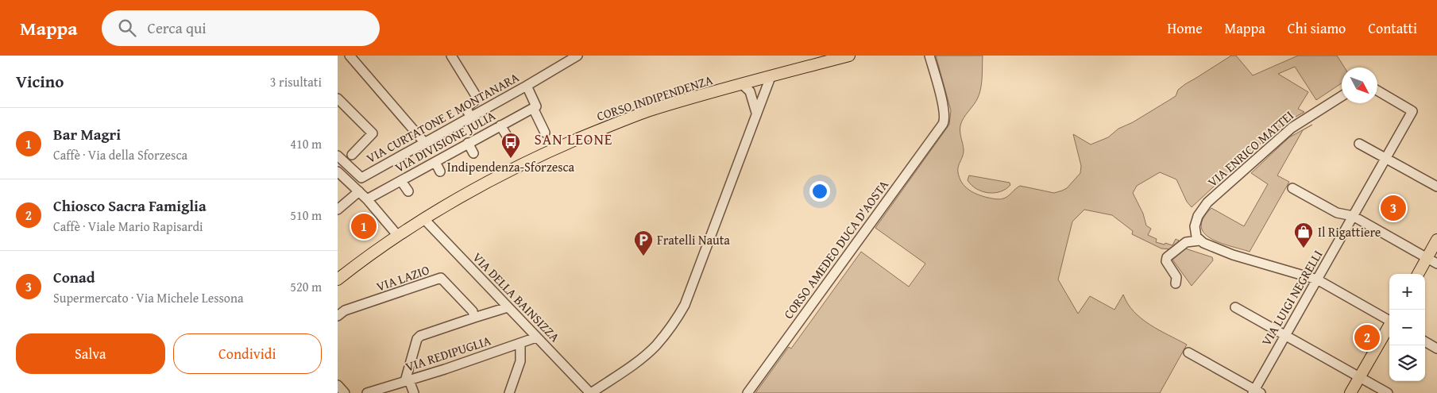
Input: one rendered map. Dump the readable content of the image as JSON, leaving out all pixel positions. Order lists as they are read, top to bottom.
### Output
{
  "streets": {
    "main road": ["CORSO INDIPENDENZA"],
    "street": [
      "VIA CURTATONE E MONTANARA",
      "VIA DIVISIONE JULIA",
      "VIA ENRICO MATTEI",
      "CORSO AMEDEO DUCA D'AOSTA",
      "VIA LAZIO",
      "VIA DELLA BAINSIZZA",
      "VIA LUIGI NEGRELLI",
      "VIA REDIPUGLIA"
    ]
  },
  "crossings": [
    ["CORSO INDIPENDENZA", "VIA DELLA BAINSIZZA"],
    ["VIA DELLA BAINSIZZA", "VIA REDIPUGLIA"]
  ],
  "districts": ["SAN LEONE"],
  "places": {
    "bus stop": ["Indipendenza-Sforzesca"],
    "shop": ["Il Rigattiere"],
    "parking": ["Fratelli Nauta"]
  },
  "north": "bottom right",
  "page": {
    "header": "Mappa",
    "search": "Cerca qui",
    "nav": [
      "Home",
      "Mappa",
      "Chi siamo",
      "Contatti"
    ],
    "heading": ["Vicino", "3 risultati"],
    "list": [
      {
        "mark": "1",
        "name": "Bar Magri",
        "note": "Caffè · Via della Sforzesca",
        "value": "410 m"
      },
      {
        "mark": "2",
        "name": "Chiosco Sacra Famiglia",
        "note": "Caffè · Viale Mario Rapisardi",
        "value": "510 m"
      },
      {
        "mark": "3",
        "name": "Conad",
        "note": "Supermercato · Via Michele Lessona",
        "value": "520 m"
      }
    ],
    "pins": ["3", "1", "2"],
    "map_buttons": ["+", "−"],
    "buttons": ["Salva", "Condividi"]
  }
}
